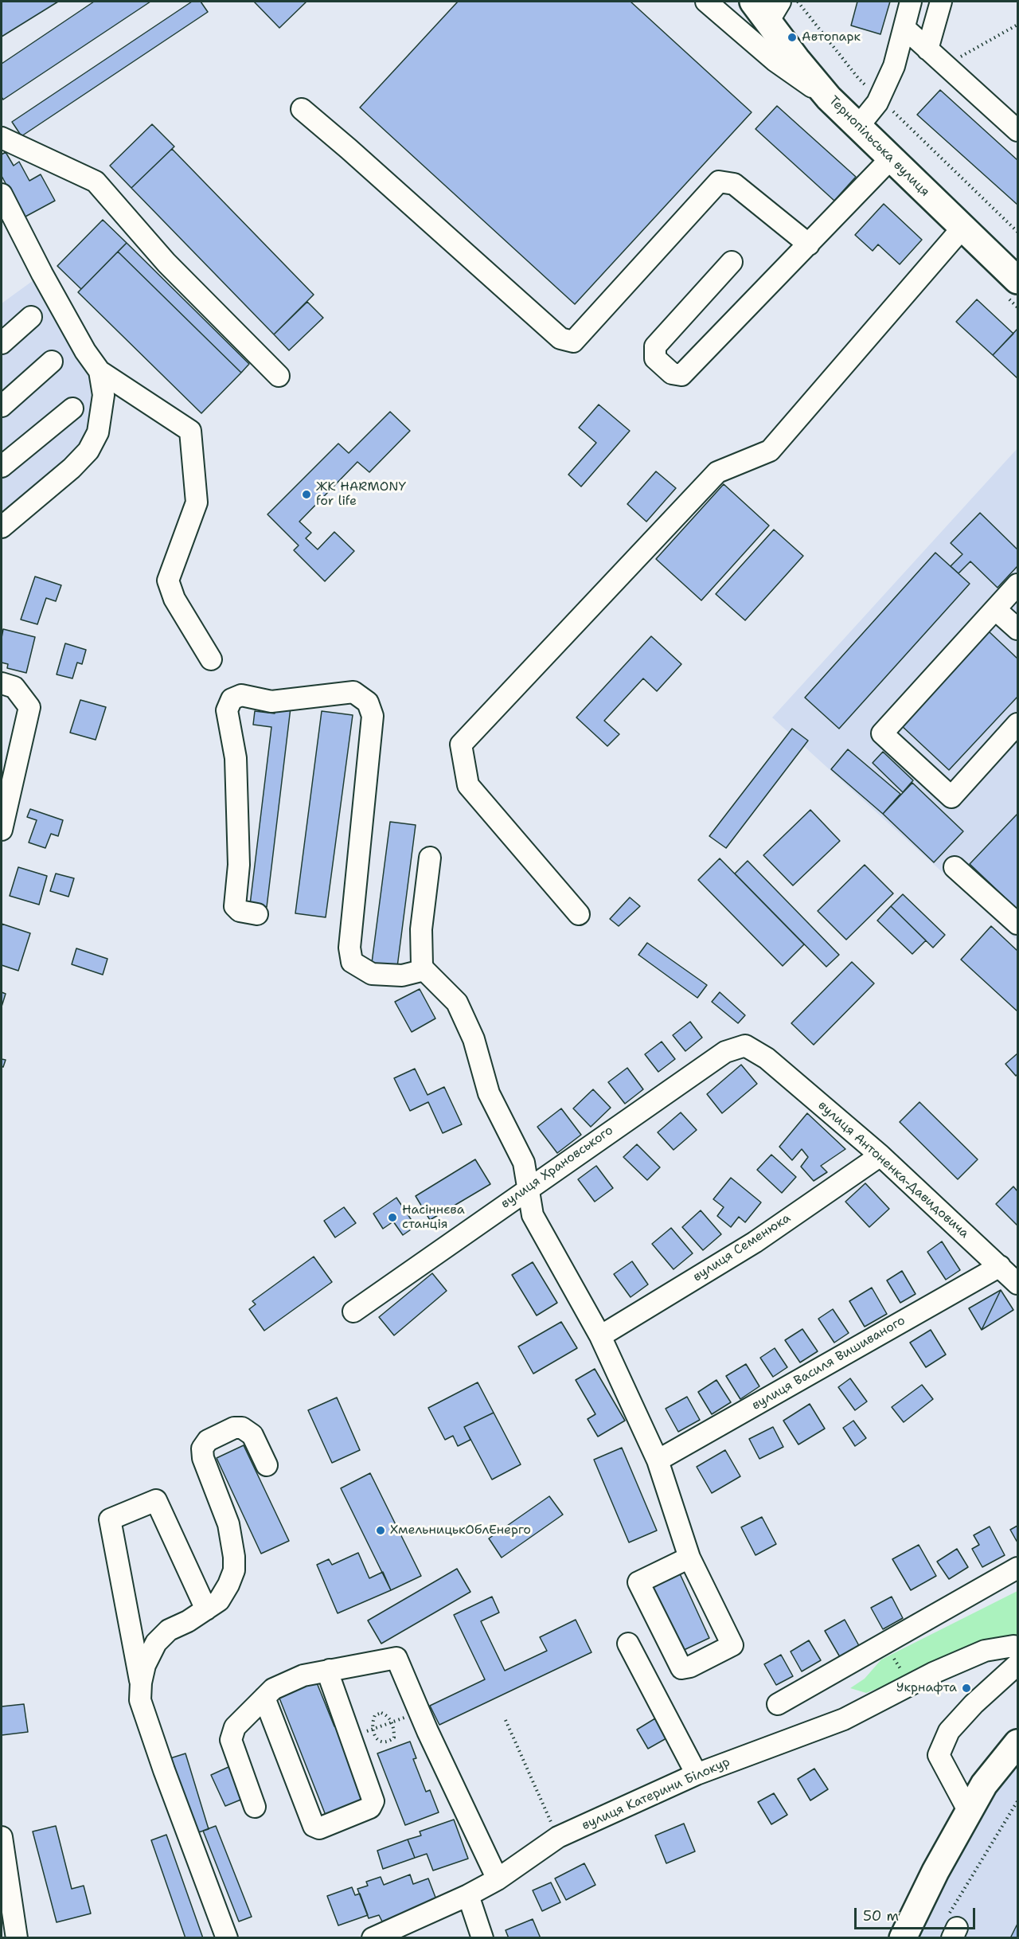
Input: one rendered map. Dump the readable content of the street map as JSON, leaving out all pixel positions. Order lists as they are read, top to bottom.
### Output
{
  "streets": {
    "main road": ["Тернопільська вулиця"],
    "street": [
      "вулиця Храновського",
      "вулиця Антоненка-Давидовича",
      "вулиця Семенюка",
      "вулиця Василя Вишиваного",
      "вулиця Катерини Білокур"
    ]
  },
  "crossings": [
    ["вулиця Храновського", "вулиця Антоненка-Давидовича"],
    ["вулиця Антоненка-Давидовича", "вулиця Семенюка"],
    ["вулиця Антоненка-Давидовича", "вулиця Василя Вишиваного"]
  ],
  "places": [
    "Автопарк",
    "ЖК HARMONY for life",
    "Насіннєва станція",
    "ХмельницькОблЕнерго",
    "Укрнафта"
  ],
  "scale_bar": "50 m"
}
